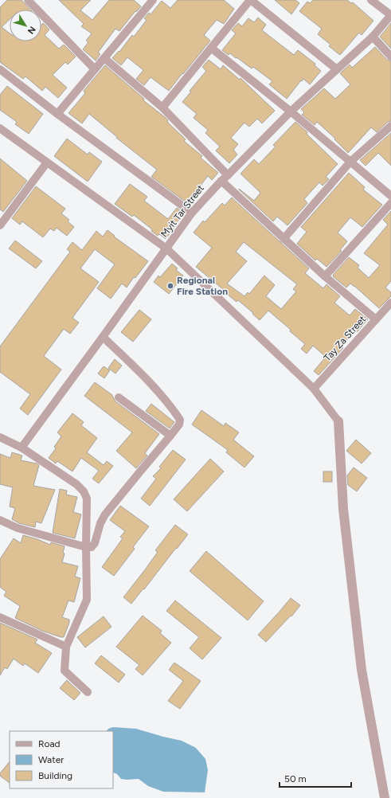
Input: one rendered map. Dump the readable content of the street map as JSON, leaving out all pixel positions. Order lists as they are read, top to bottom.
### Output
{
  "streets": {
    "street": ["Myit Tar Street", "Tay Za Street"]
  },
  "places": ["Regional Fire Station"],
  "legend": ["Road", "Water", "Building"],
  "scale_bar": "50 m",
  "north": "bottom right"
}
